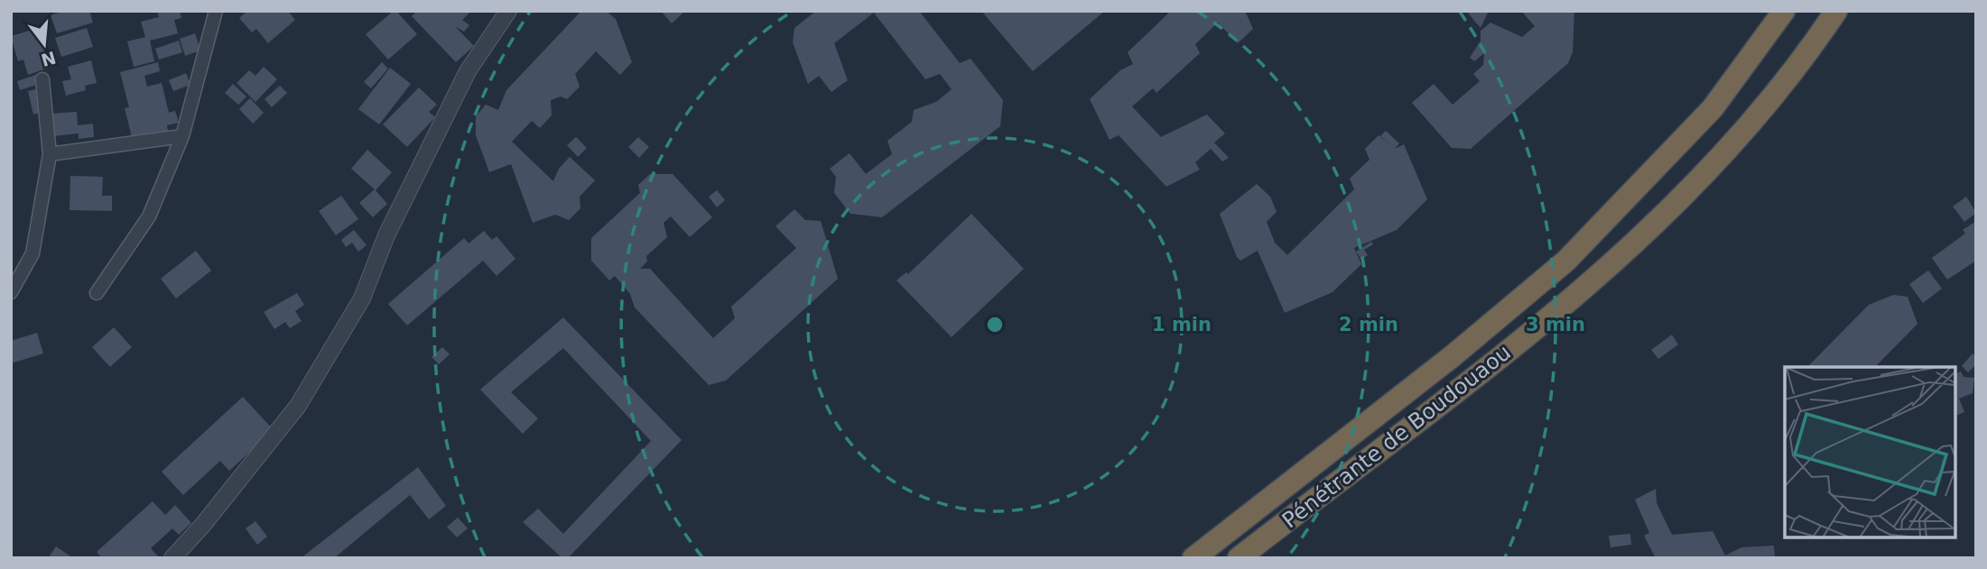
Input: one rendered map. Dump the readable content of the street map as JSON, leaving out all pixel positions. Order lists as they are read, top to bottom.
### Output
{
  "streets": {
    "highway": ["Pénétrante de Boudouaou"]
  },
  "north": "bottom",
  "rings": ["1 min", "2 min", "3 min"]
}
